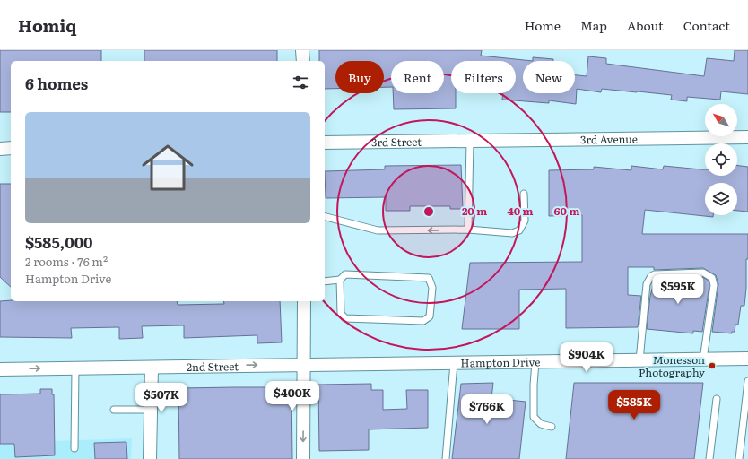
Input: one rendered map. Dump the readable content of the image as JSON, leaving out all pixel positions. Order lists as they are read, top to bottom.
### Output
{
  "streets": {
    "street": [
      "3rd Avenue",
      "3rd Street",
      "Hampton Drive",
      "2nd Street"
    ]
  },
  "crossings": [
    ["3rd Avenue", "3rd Street"],
    ["Hampton Drive", "2nd Street"]
  ],
  "one_way": ["2nd Street"],
  "places": ["Monesson Photography"],
  "north": "top left",
  "page": {
    "header": "Homiq",
    "nav": [
      "Home",
      "Map",
      "About",
      "Contact"
    ],
    "chip": [
      "Buy",
      "Rent",
      "Filters",
      "New"
    ],
    "heading": "6 homes",
    "list": [
      {
        "name": "$585,000",
        "note": "2 rooms · 76 m² · Hampton Drive"
      }
    ],
    "price": [
      "$595K",
      "$904K",
      "$400K",
      "$507K",
      "$585K",
      "$766K"
    ]
  },
  "rings": ["20 m", "40 m", "60 m"]
}
